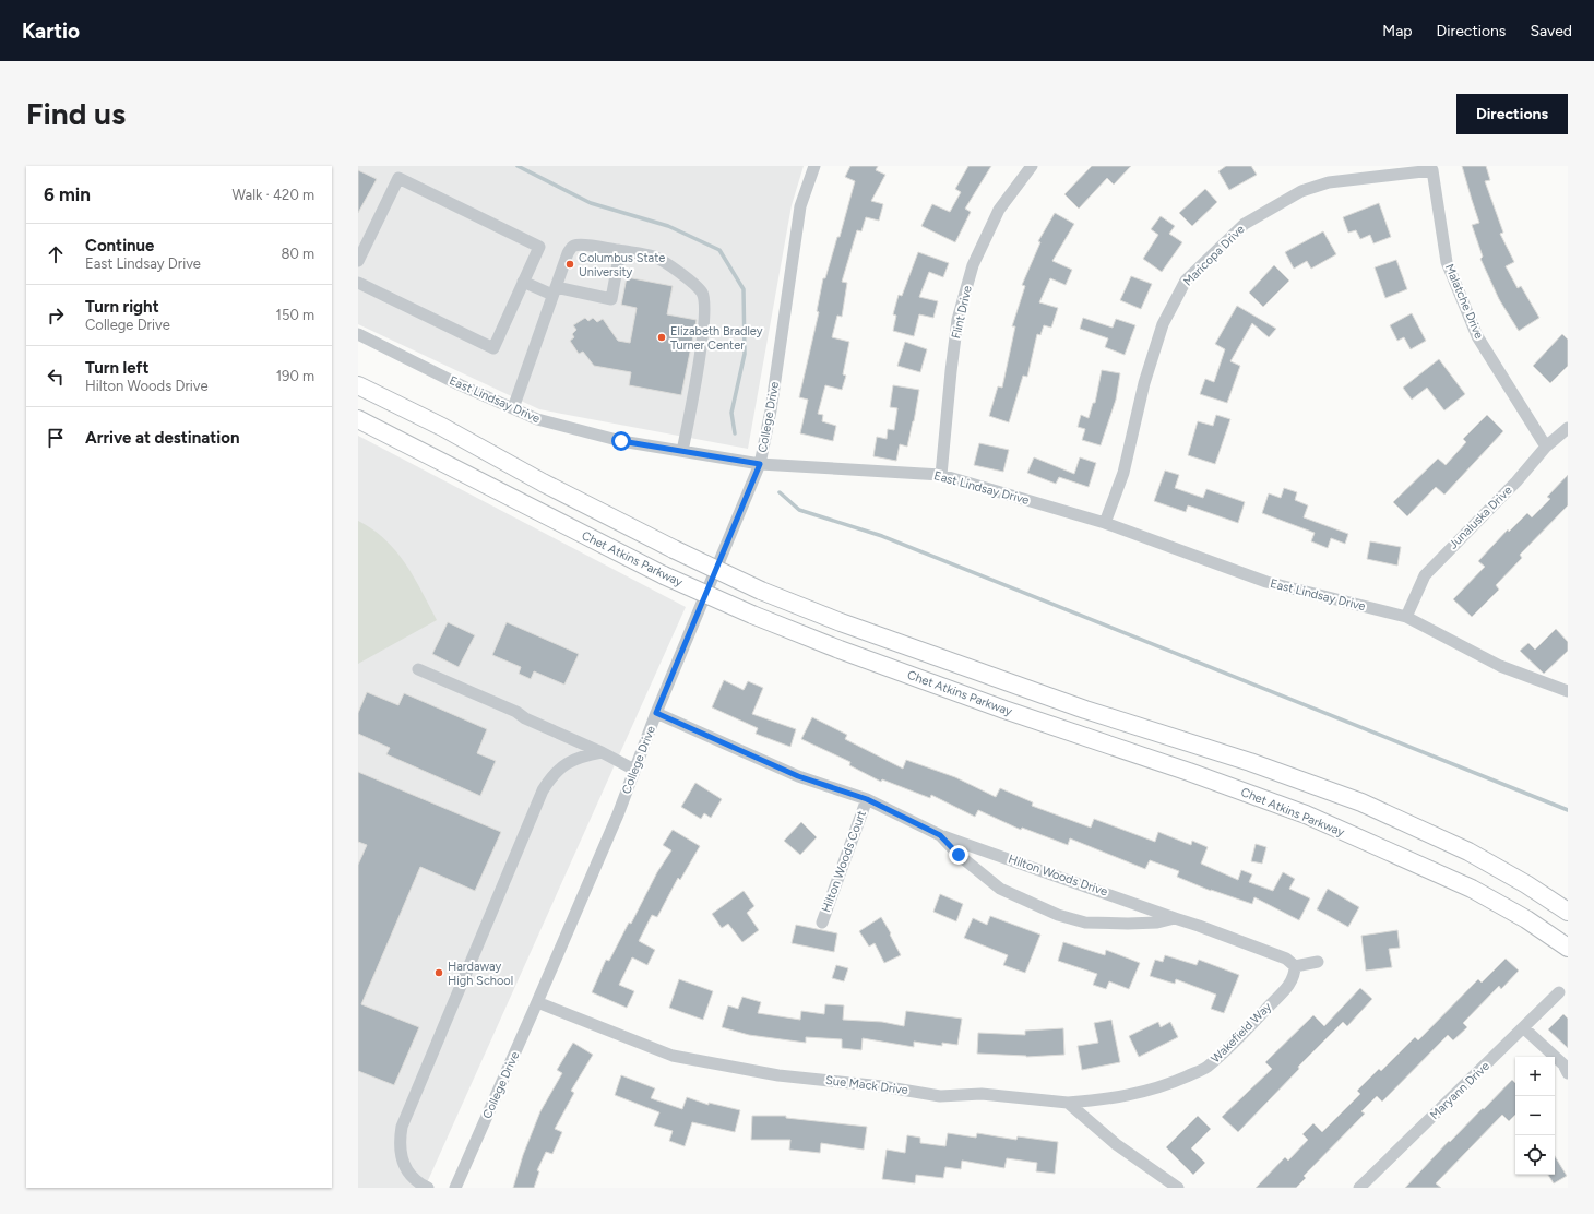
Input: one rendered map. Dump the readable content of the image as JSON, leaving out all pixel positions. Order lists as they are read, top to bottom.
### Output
{
  "streets": {
    "highway": ["Chet Atkins Parkway"],
    "street": [
      "Maricopa Drive",
      "Malatche Drive",
      "Flint Drive",
      "East Lindsay Drive",
      "College Drive",
      "Junaluska Drive",
      "Hilton Woods Court",
      "Hilton Woods Drive",
      "Wakefield Way",
      "Sue Mack Drive",
      "Maryann Drive"
    ]
  },
  "crossings": [
    ["Maricopa Drive", "Malatche Drive"],
    ["Maricopa Drive", "East Lindsay Drive"],
    ["Malatche Drive", "Junaluska Drive"],
    ["Flint Drive", "East Lindsay Drive"],
    ["East Lindsay Drive", "College Drive"],
    ["East Lindsay Drive", "Junaluska Drive"],
    ["College Drive", "Hilton Woods Drive"],
    ["College Drive", "Sue Mack Drive"],
    ["Hilton Woods Court", "Hilton Woods Drive"],
    ["Hilton Woods Drive", "Wakefield Way"],
    ["Wakefield Way", "Sue Mack Drive"]
  ],
  "places": ["Columbus State University", "Elizabeth Bradley Turner Center", "Hardaway High School"],
  "page": {
    "header": "Kartio",
    "nav": ["Map", "Directions", "Saved"],
    "buttons": "Directions",
    "title": "Find us",
    "heading": ["6 min", "Walk · 420 m"],
    "list": [
      ["Continue", "East Lindsay Drive", "80 m"],
      ["Turn right", "College Drive", "150 m"],
      ["Turn left", "Hilton Woods Drive", "190 m"],
      "Arrive at destination"
    ],
    "map_buttons": ["+", "−"]
  }
}
